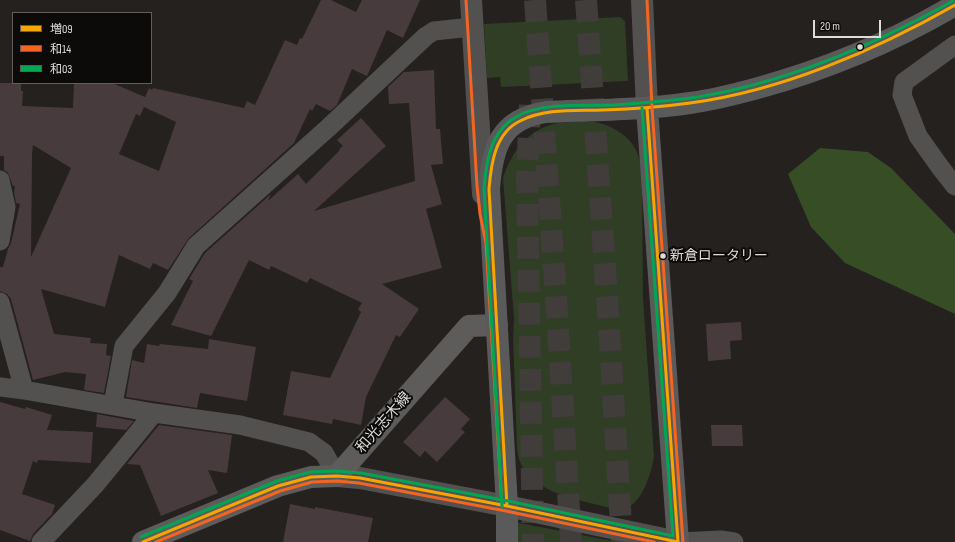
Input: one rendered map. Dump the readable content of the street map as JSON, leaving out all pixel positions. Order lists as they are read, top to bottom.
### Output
{
  "streets": {
    "main road": ["和光志木線"]
  },
  "places": ["新倉ロータリー"],
  "lines": ["transit line 和14", "transit line 和03", "transit line 増09"],
  "legend": ["増09", "和14", "和03"],
  "scale_bar": "20 m"
}
